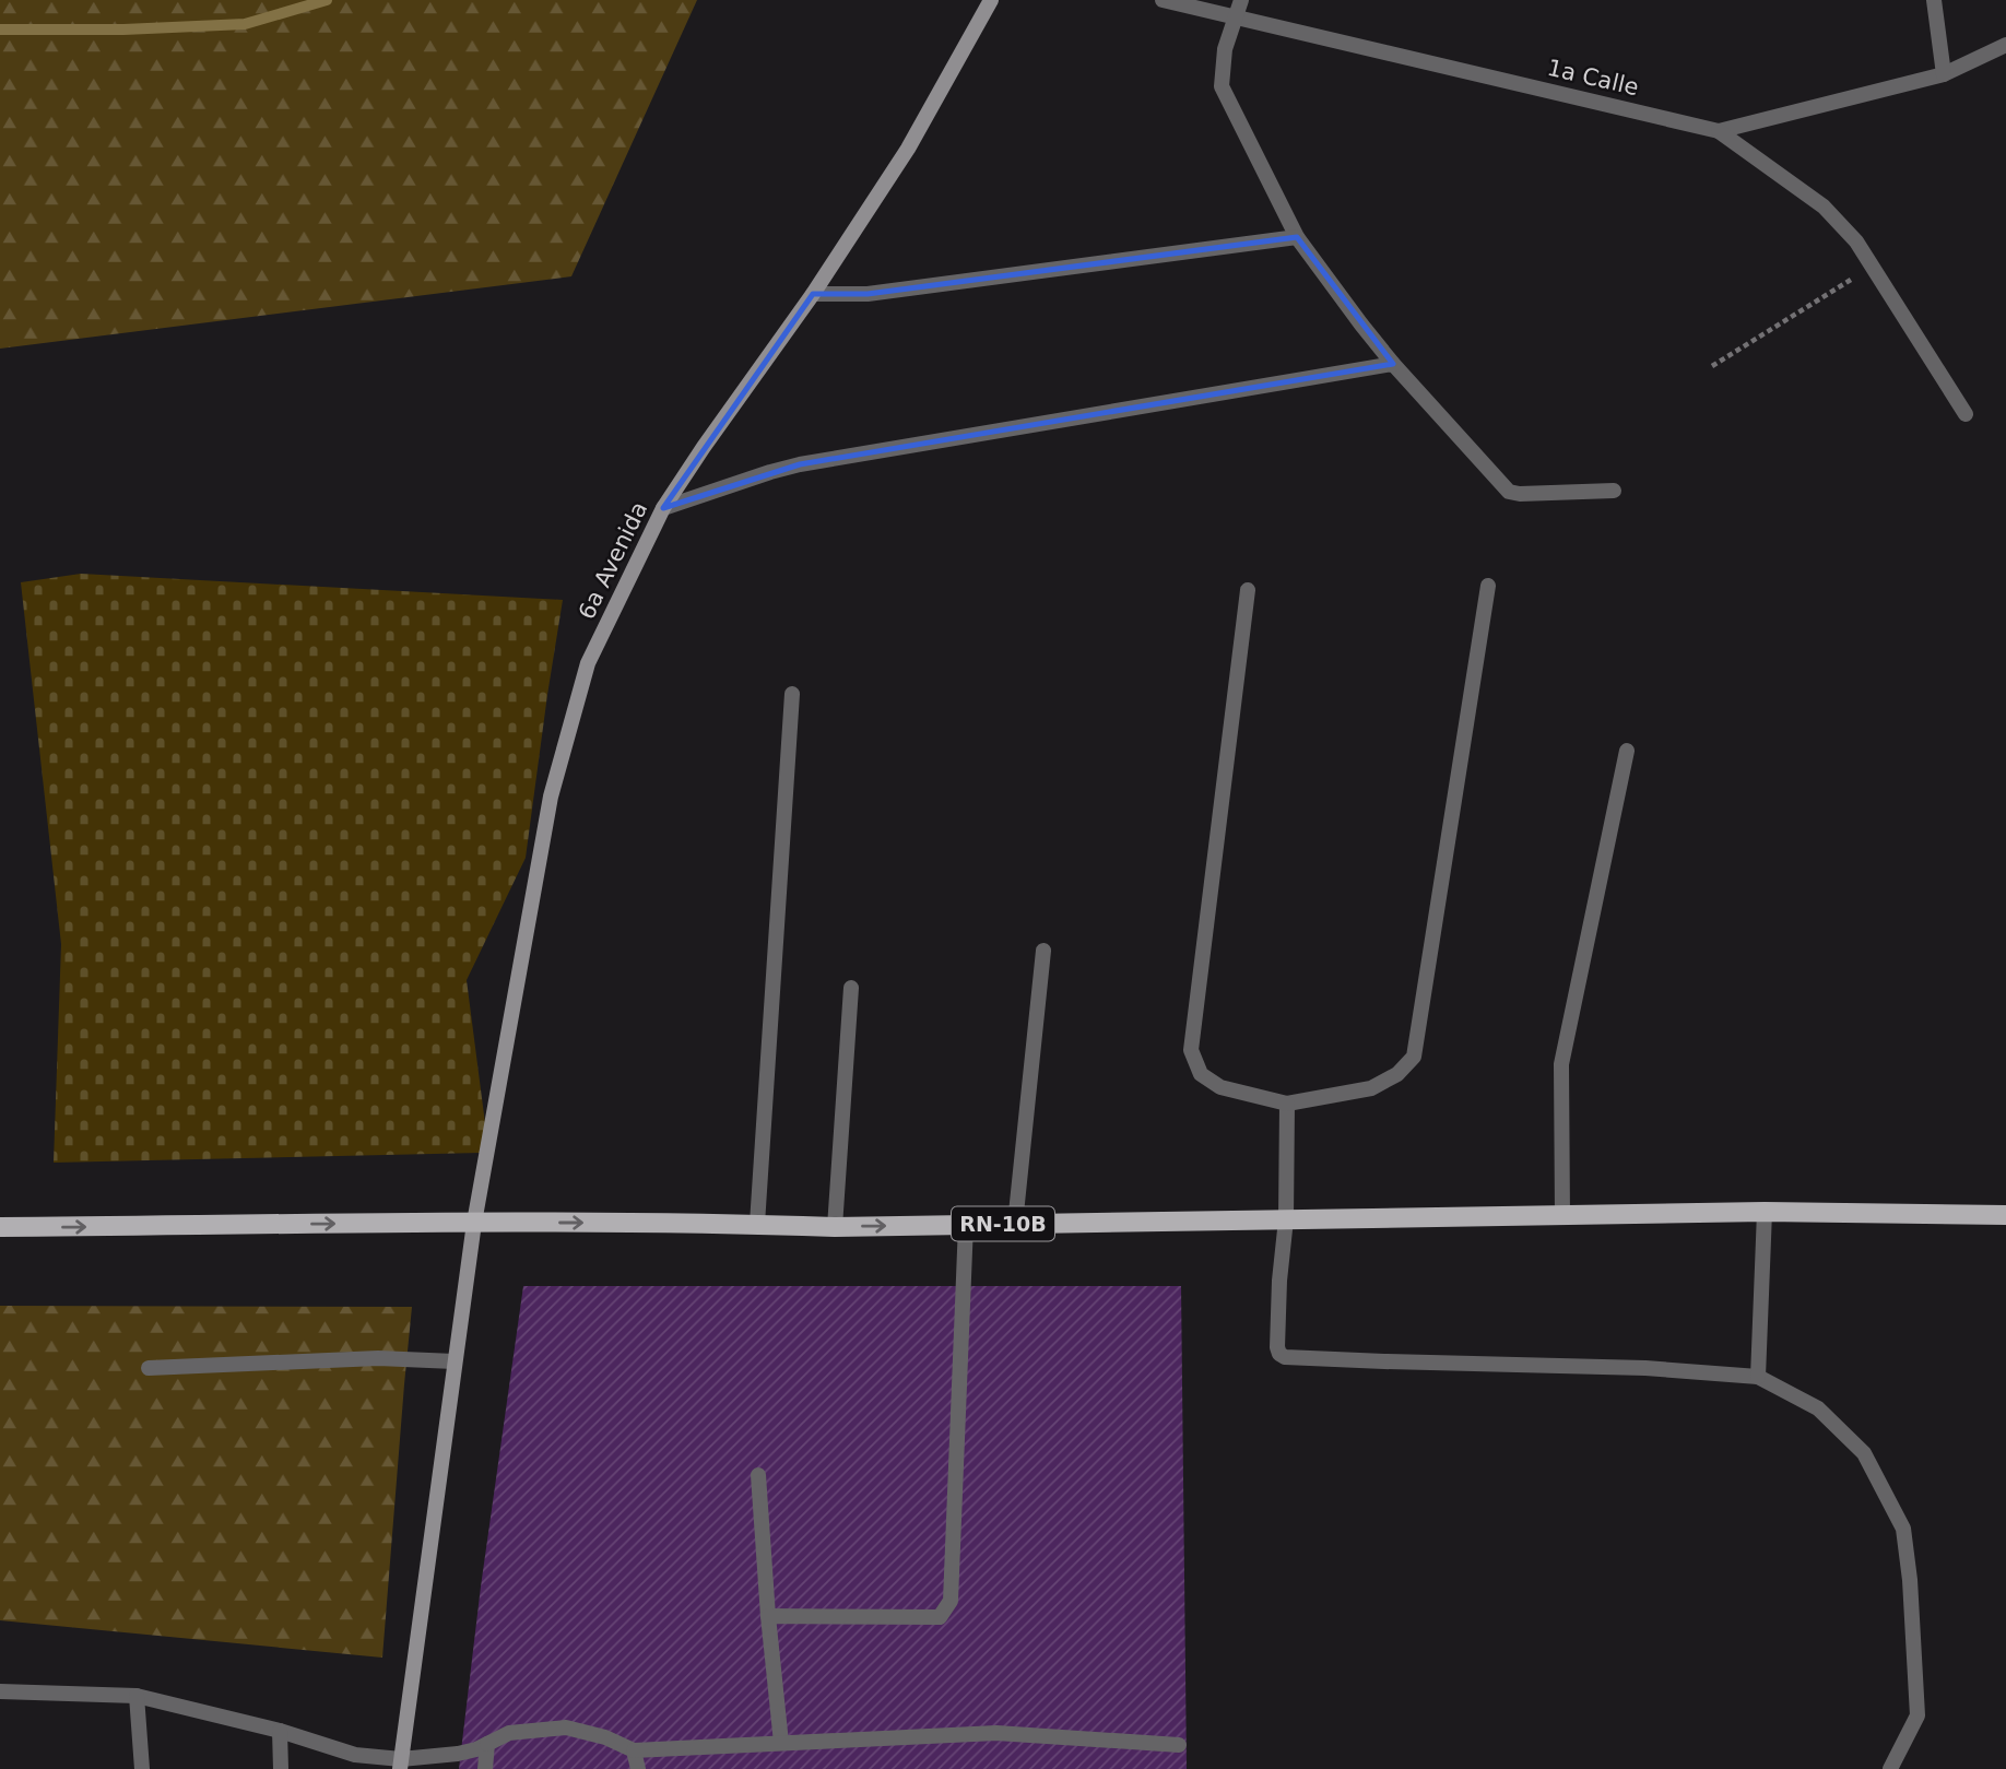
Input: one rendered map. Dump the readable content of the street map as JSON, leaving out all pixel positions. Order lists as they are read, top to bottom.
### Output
{
  "streets": {
    "main road": ["RN-10B"],
    "street": ["1a Calle", "6a Avenida"]
  },
  "crossings": [
    ["6a Avenida", "RN-10B"]
  ]
}
